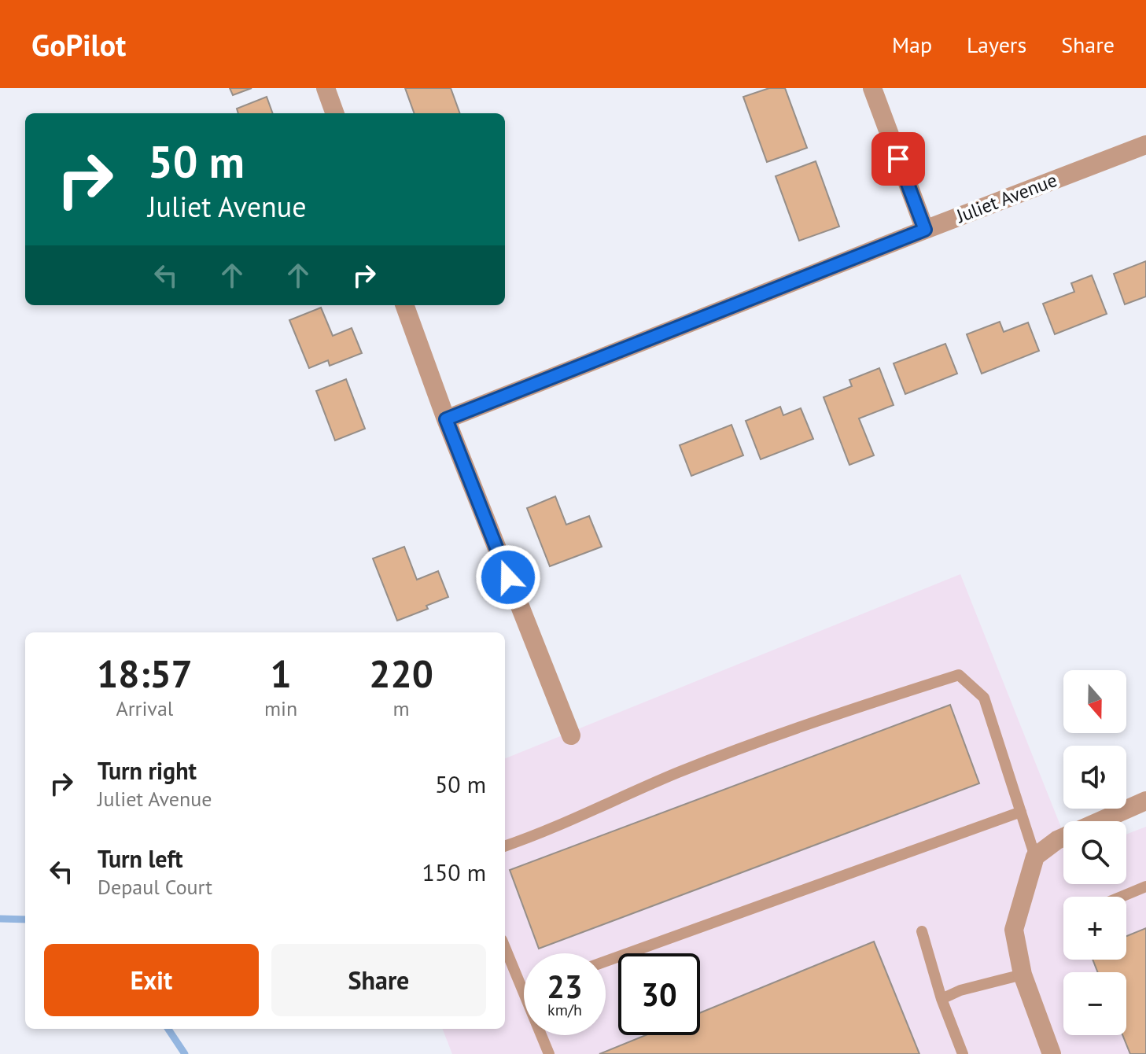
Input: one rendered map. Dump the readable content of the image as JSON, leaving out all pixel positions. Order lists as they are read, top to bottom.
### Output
{
  "streets": {
    "street": ["Juliet Avenue"]
  },
  "north": "bottom",
  "page": {
    "header": "GoPilot",
    "nav": ["Map", "Layers", "Share"],
    "turn": ["50 m", "Juliet Avenue"],
    "eta": [
      "18:57",
      "Arrival",
      "1",
      "min",
      "220",
      "m"
    ],
    "map_buttons": ["+", "−"],
    "list": [
      {
        "name": "Turn right",
        "note": "Juliet Avenue",
        "value": "50 m"
      },
      {
        "name": "Turn left",
        "note": "Depaul Court",
        "value": "150 m"
      }
    ],
    "buttons": ["Exit", "Share"],
    "speed": "23 km/h",
    "limit": "30"
  }
}
